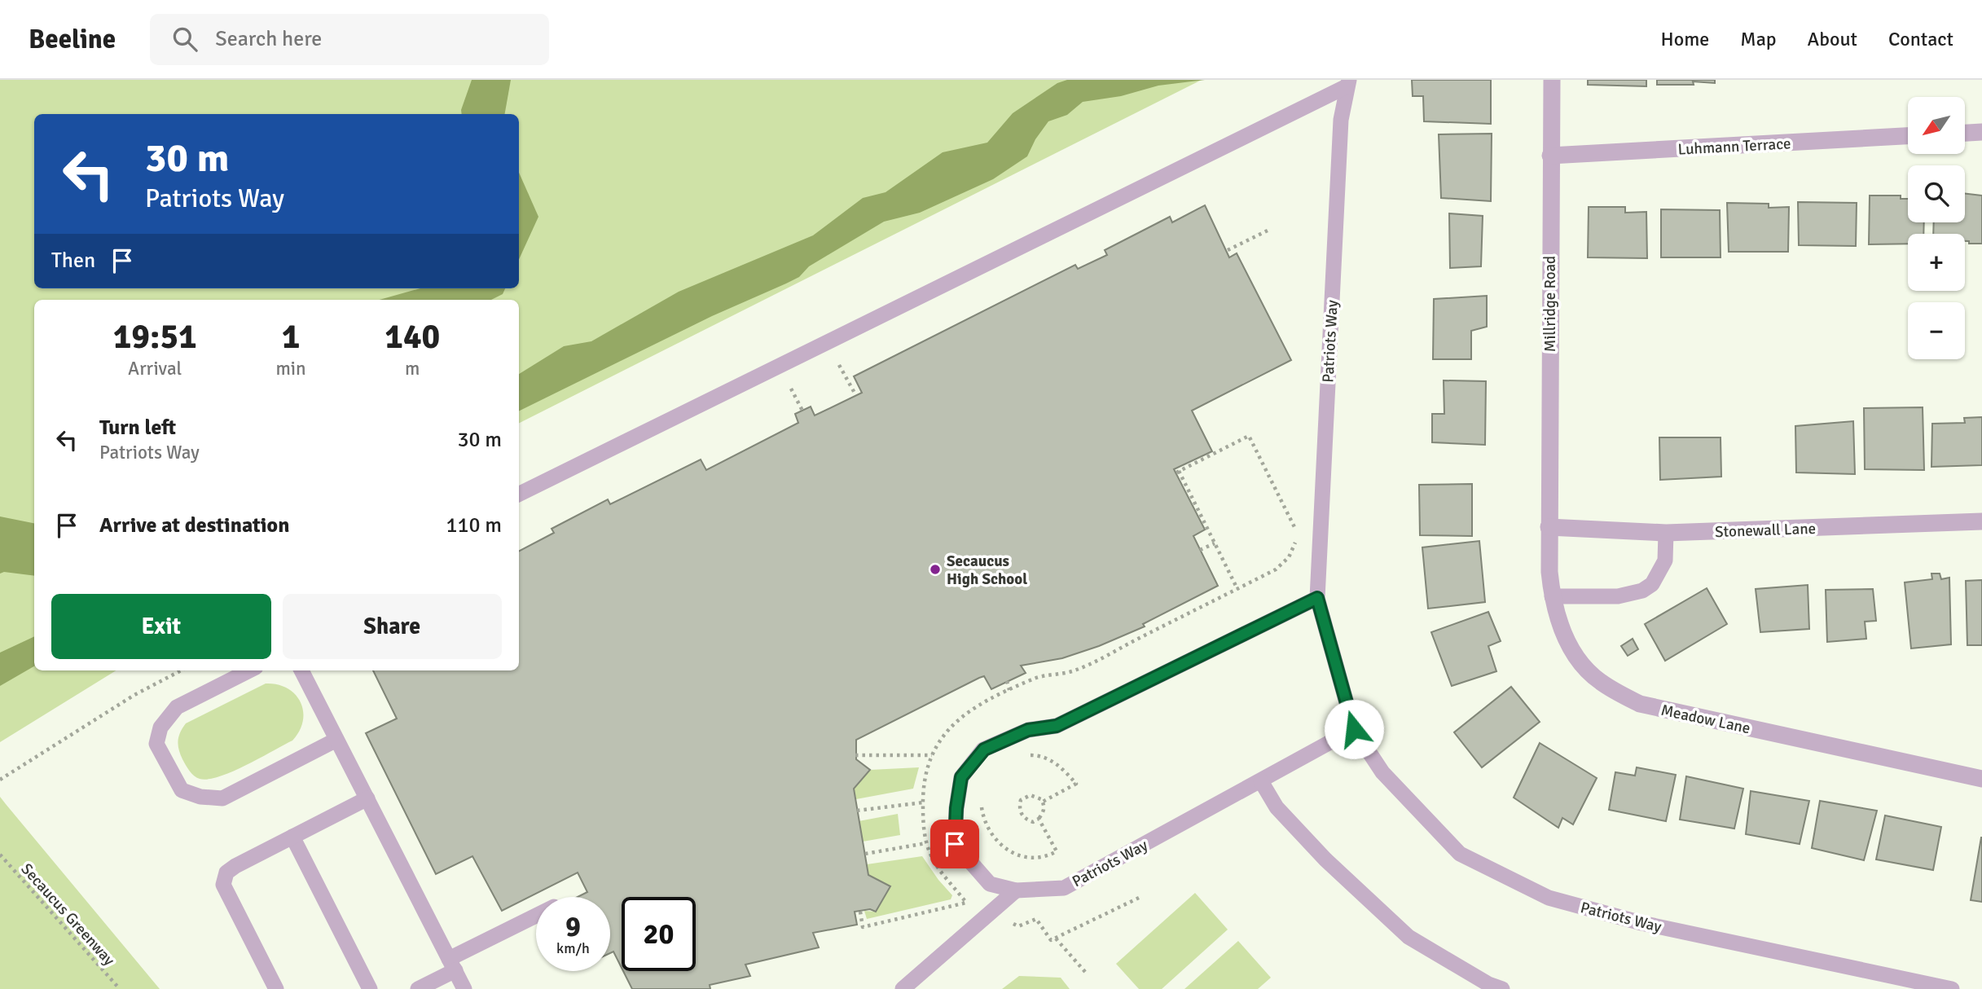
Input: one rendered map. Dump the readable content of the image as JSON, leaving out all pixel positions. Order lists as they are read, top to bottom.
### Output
{
  "streets": {
    "street": [
      "Luhmann Terrace",
      "Millridge Road",
      "Stonewall Lane",
      "Meadow Lane"
    ],
    "lane": ["Patriots Way"],
    "path": ["Secaucus Greenway"]
  },
  "crossings": [
    ["Luhmann Terrace", "Millridge Road"],
    ["Millridge Road", "Stonewall Lane"],
    ["Millridge Road", "Meadow Lane"],
    ["Stonewall Lane", "Meadow Lane"]
  ],
  "places": ["Secaucus High School"],
  "north": "bottom left",
  "page": {
    "header": "Beeline",
    "search": "Search here",
    "nav": [
      "Home",
      "Map",
      "About",
      "Contact"
    ],
    "map_buttons": ["+", "−"],
    "turn": ["30 m", "Patriots Way"],
    "then": "Then",
    "eta": [
      "19:51",
      "Arrival",
      "1",
      "min",
      "140",
      "m"
    ],
    "list": [
      {
        "name": "Turn left",
        "note": "Patriots Way",
        "value": "30 m"
      },
      {
        "name": "Arrive at destination",
        "value": "110 m"
      }
    ],
    "buttons": ["Exit", "Share"],
    "speed": "9 km/h",
    "limit": "20"
  }
}
